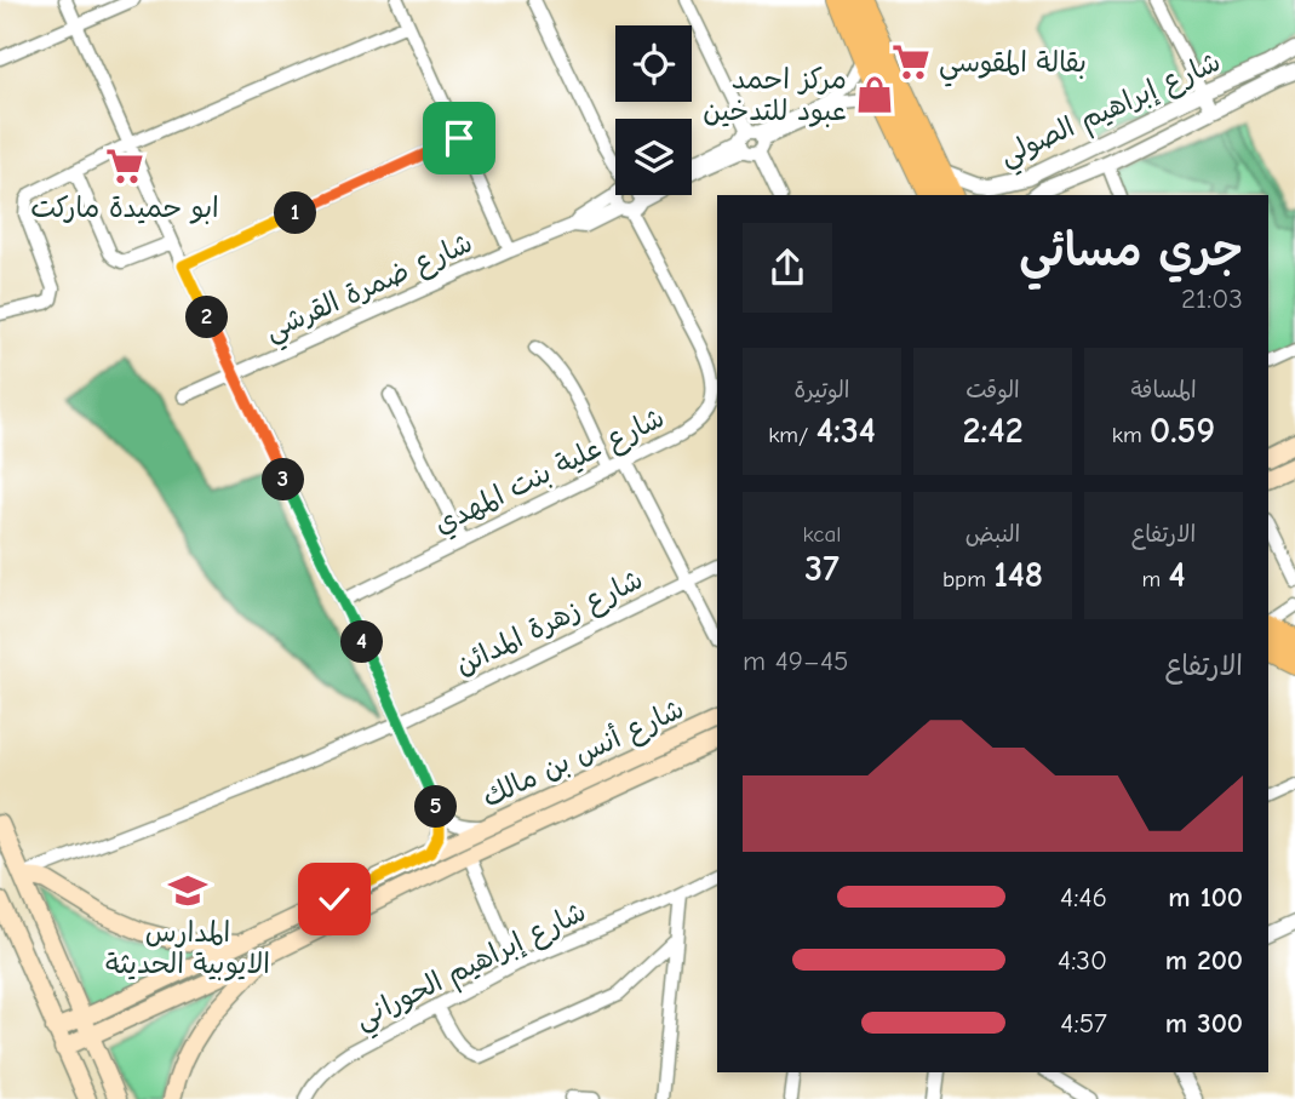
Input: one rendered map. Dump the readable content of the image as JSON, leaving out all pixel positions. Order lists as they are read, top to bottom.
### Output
{
  "streets": {
    "main road": ["شارع أنس بن مالك"],
    "street": [
      "شارع إبراهيم الصولي",
      "شارع ضمرة القرشي",
      "شارع علية بنت المهدي",
      "شارع زهرة المدائن",
      "شارع إبراهيم الحوراني"
    ]
  },
  "crossings": [
    ["شارع ضمرة القرشي", "شارع علية بنت المهدي"]
  ],
  "places": {
    "supermarket": ["بقالة المقوسي", "ابو حميدة ماركت"],
    "shop": ["مركز احمد عبود للتدخين"],
    "school or university": ["المدارس الايوبية الحديثة"]
  },
  "page": {
    "pins": [
      "1",
      "2",
      "3",
      "4",
      "5"
    ],
    "heading": ["جري مسائي", "21:03"],
    "stats": [
      ["المسافة", "0.59 km"],
      ["الوقت", "2:42"],
      ["الوتيرة", "4:34 /km"],
      ["الارتفاع", "4 m"],
      ["النبض", "148 bpm"],
      ["kcal", "37"]
    ],
    "chart": ["الارتفاع", "45–49 m"],
    "list": [
      {
        "name": "100 m",
        "note": "4:46"
      },
      {
        "name": "200 m",
        "note": "4:30"
      },
      {
        "name": "300 m",
        "note": "4:57"
      }
    ]
  }
}
